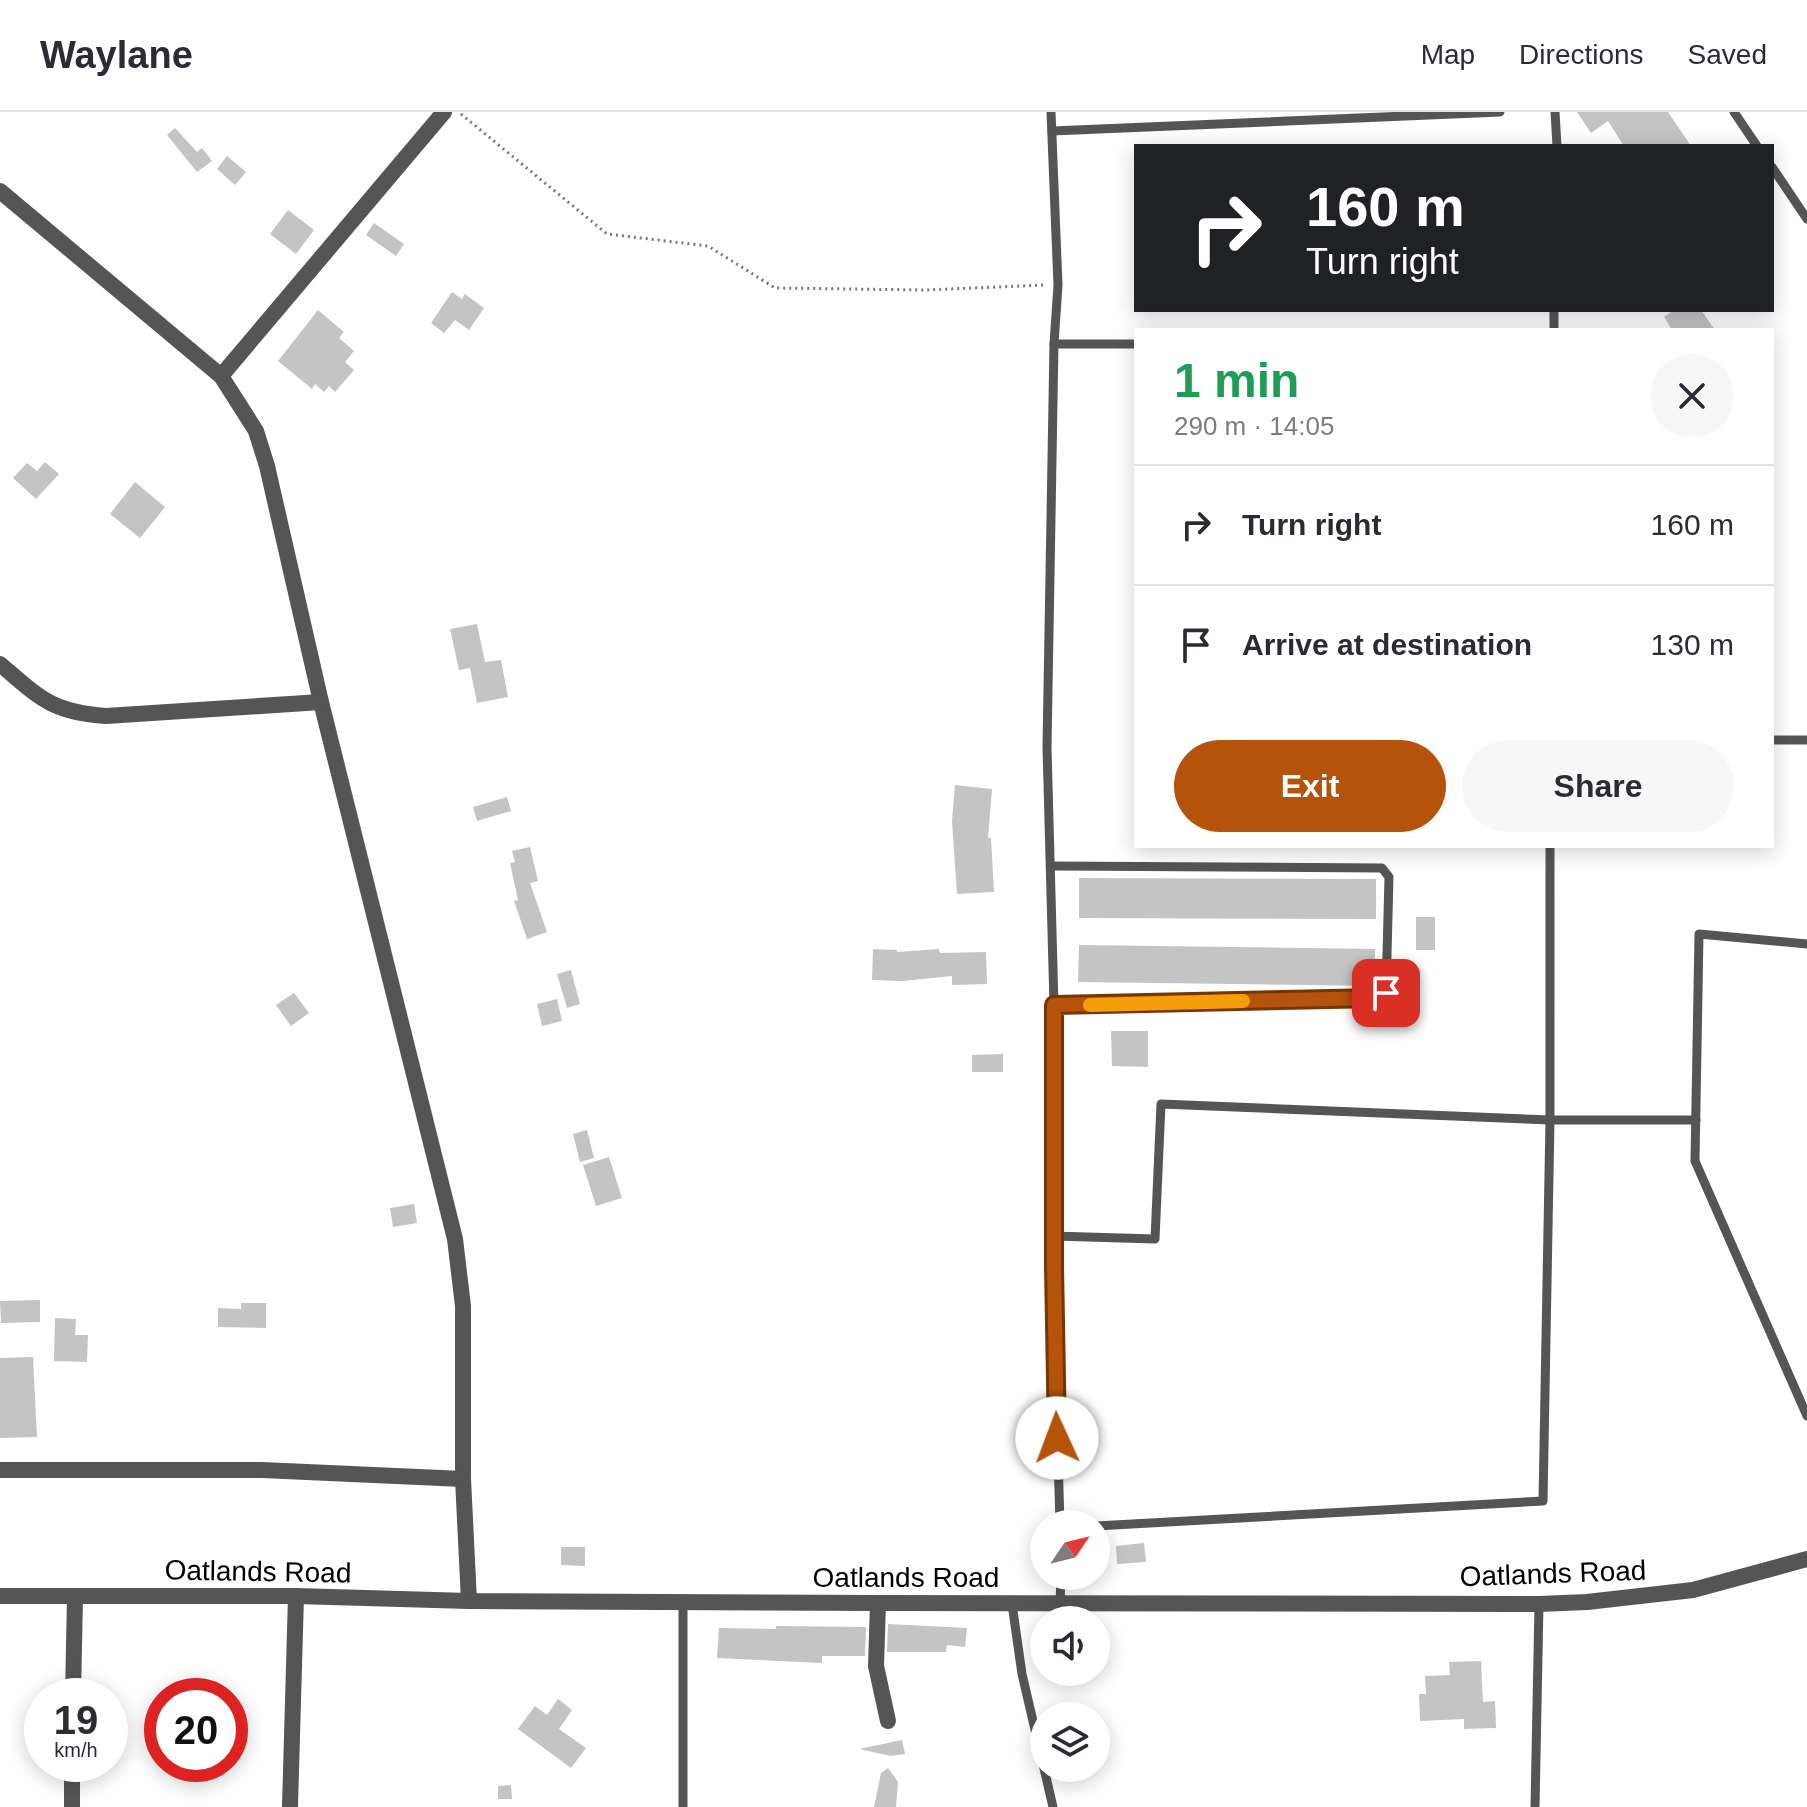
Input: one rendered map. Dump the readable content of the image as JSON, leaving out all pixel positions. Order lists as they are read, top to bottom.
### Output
{
  "streets": {
    "street": ["Oatlands Road"]
  },
  "north": "top right",
  "page": {
    "header": "Waylane",
    "nav": ["Map", "Directions", "Saved"],
    "turn": ["160 m", "Turn right"],
    "heading": ["1 min", "290 m · 14:05"],
    "list": [
      {
        "name": "Turn right",
        "value": "160 m"
      },
      {
        "name": "Arrive at destination",
        "value": "130 m"
      }
    ],
    "buttons": ["Exit", "Share"],
    "speed": "19 km/h",
    "limit": "20"
  }
}
